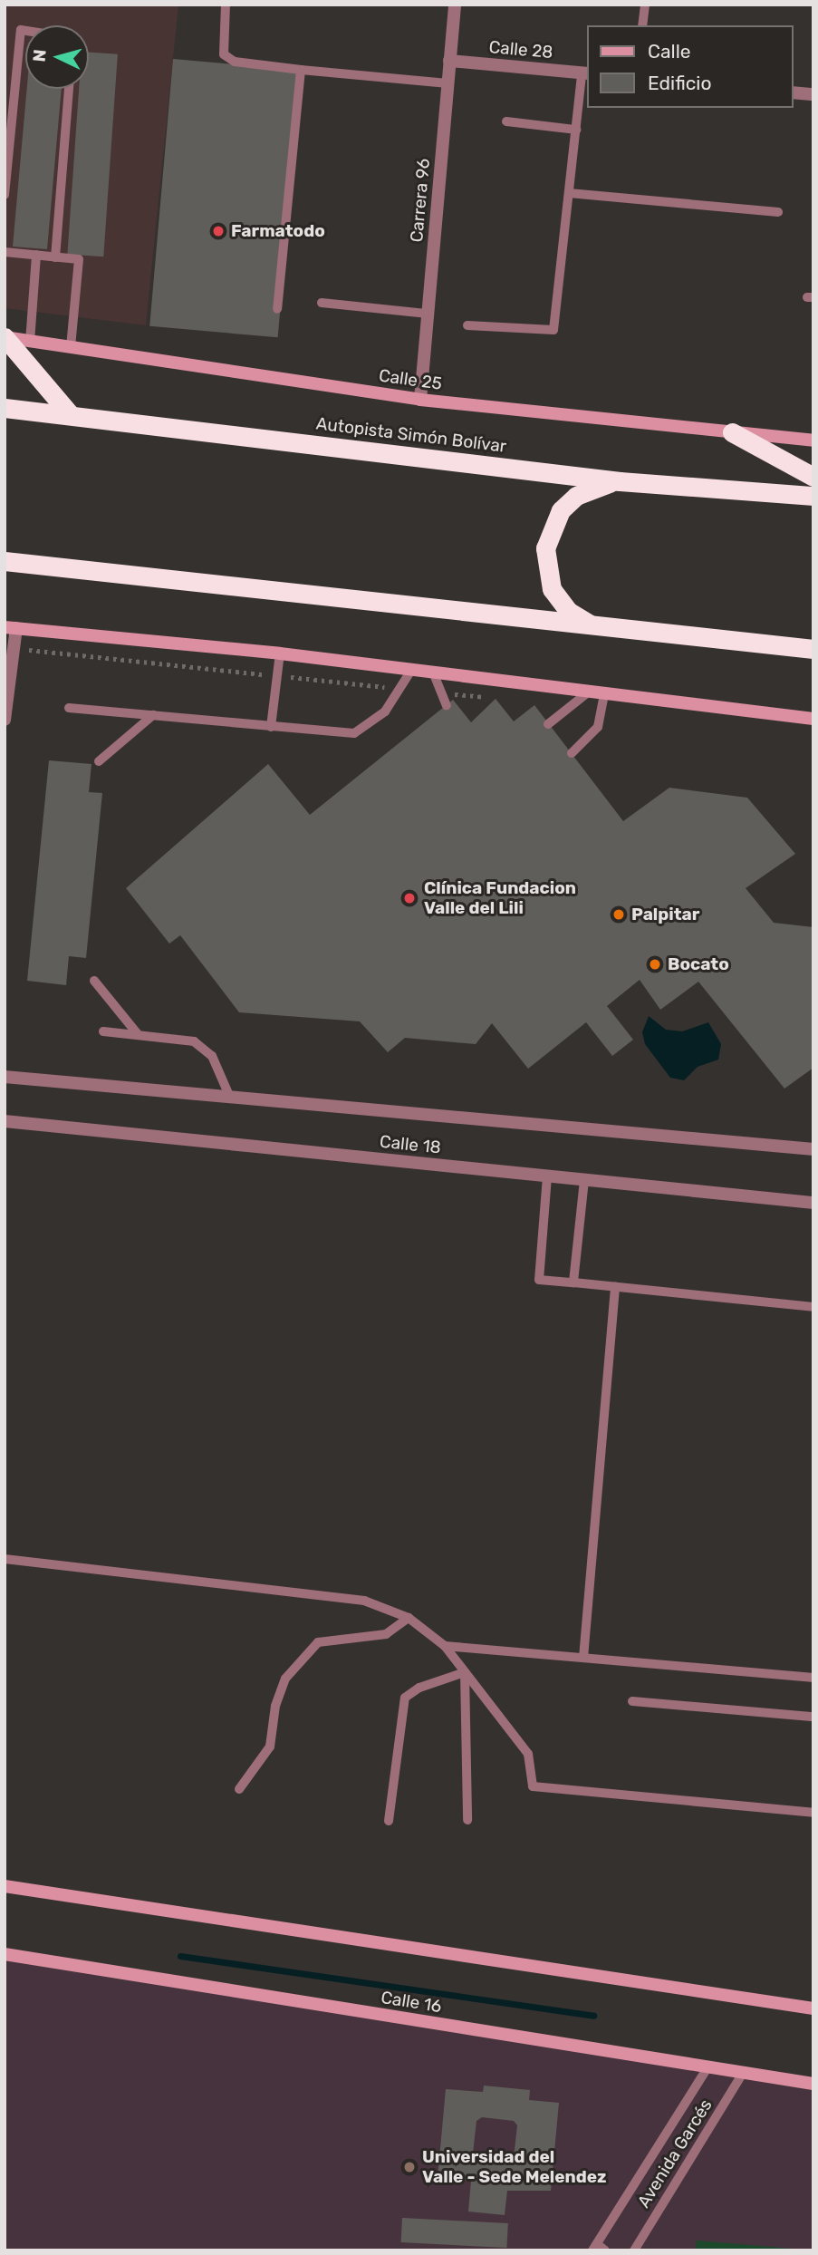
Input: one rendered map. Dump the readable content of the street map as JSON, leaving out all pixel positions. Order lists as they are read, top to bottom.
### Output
{
  "streets": {
    "highway": ["Autopista Simón Bolívar"],
    "street": [
      "Calle 28",
      "Carrera 96",
      "Calle 25",
      "Calle 18",
      "Calle 16"
    ],
    "lane": ["Avenida Garcés"]
  },
  "crossings": [
    ["Calle 28", "Carrera 96"],
    ["Carrera 96", "Calle 25"],
    ["Calle 16", "Avenida Garcés"]
  ],
  "places": [
    "Farmatodo",
    "Clínica Fundacion Valle del Lili",
    "Palpitar",
    "Bocato",
    "Universidad del Valle - Sede Melendez"
  ],
  "legend": ["Calle", "Edificio"],
  "north": "left"
}
